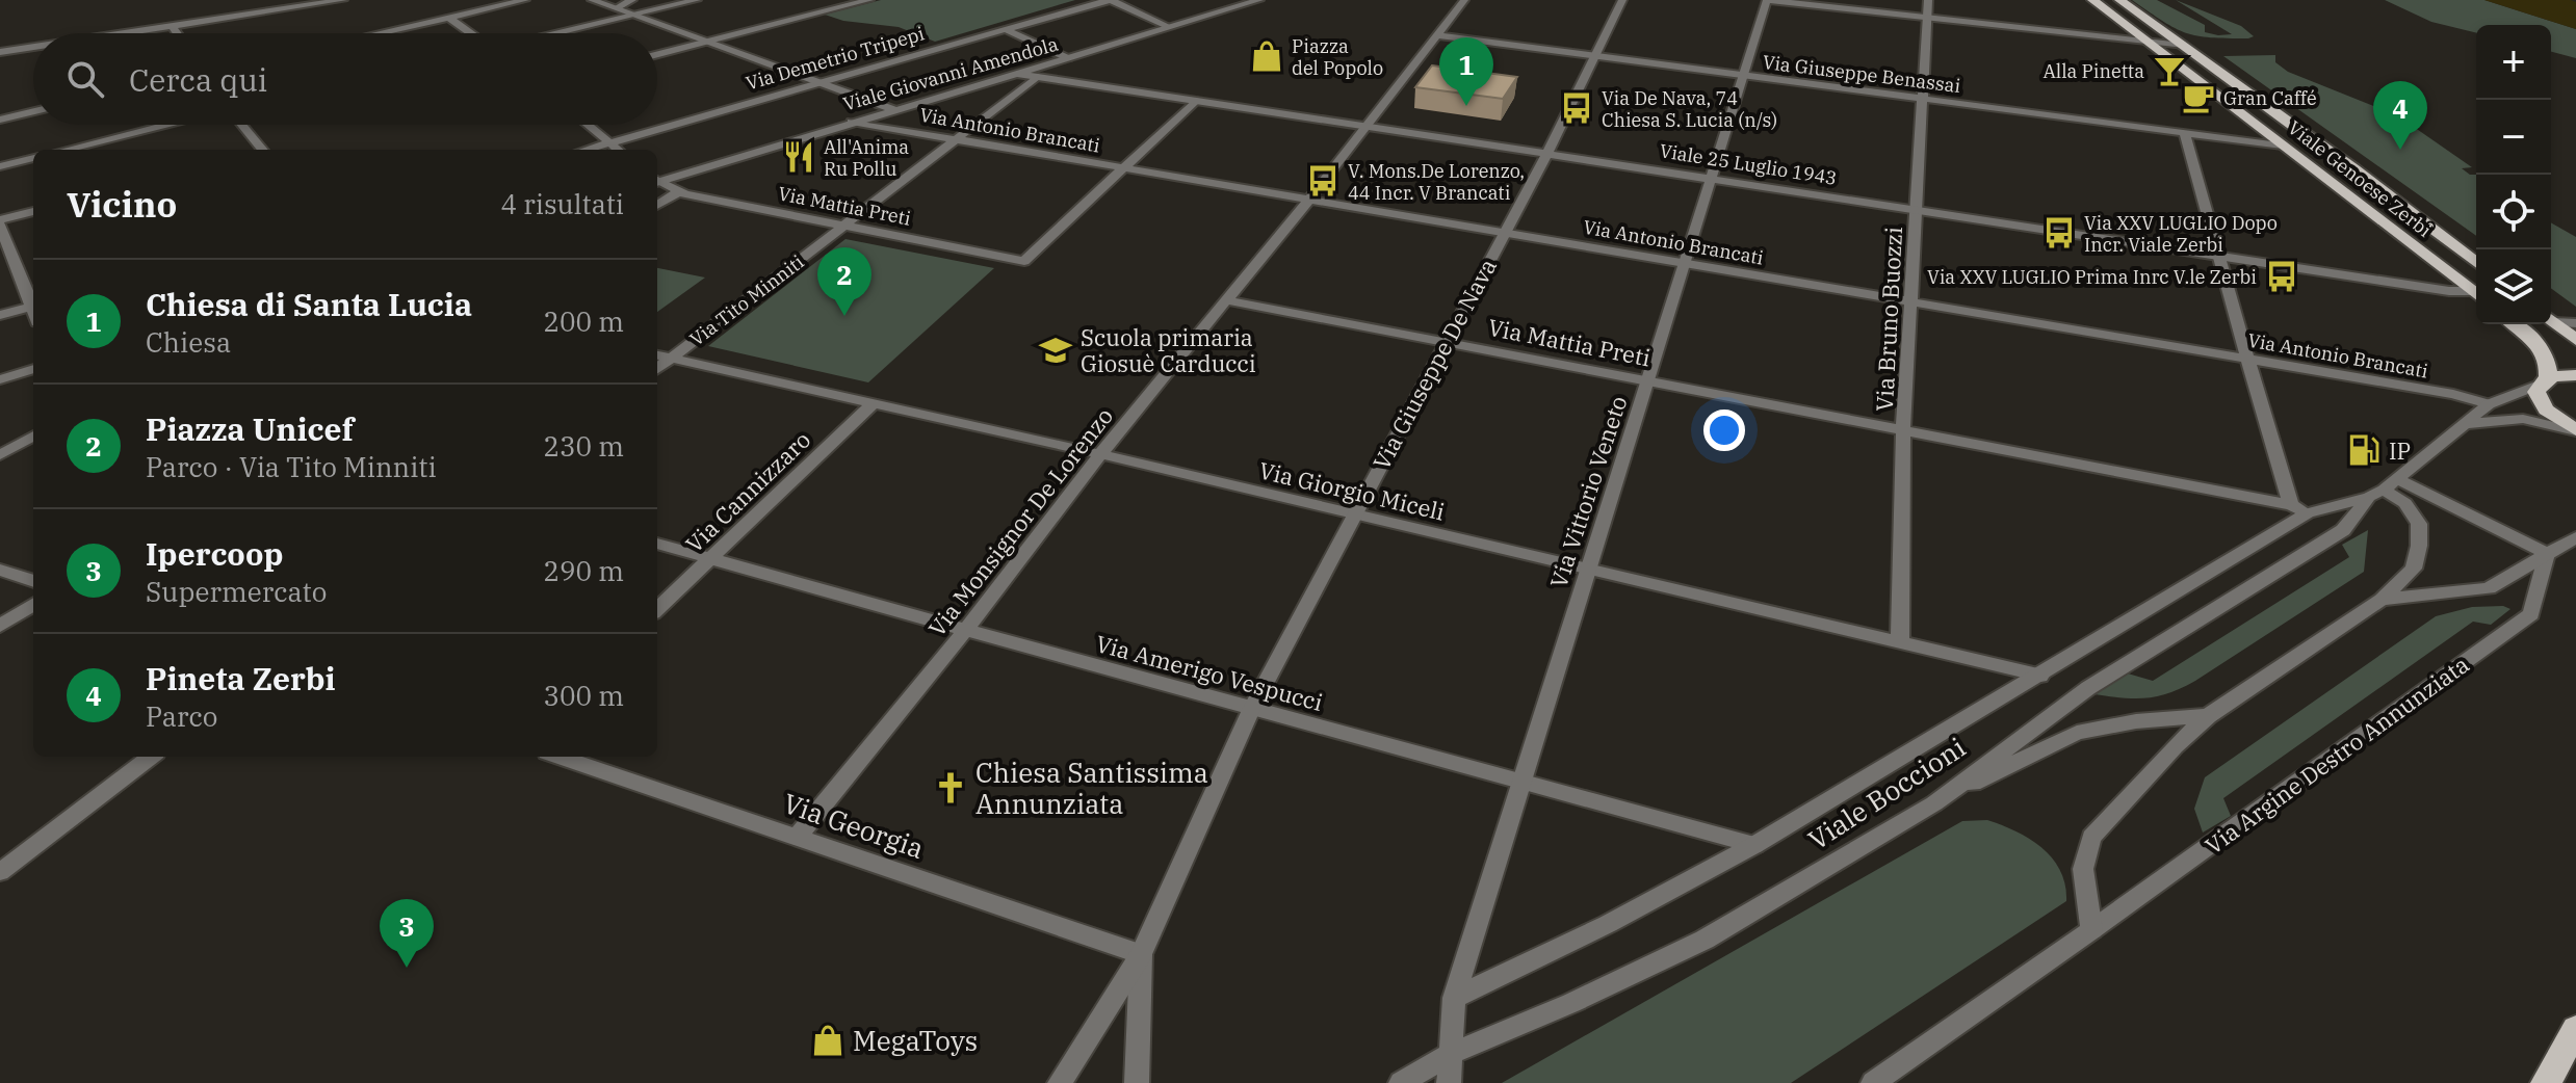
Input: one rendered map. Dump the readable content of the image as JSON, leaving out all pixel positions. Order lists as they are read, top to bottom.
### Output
{
  "streets": {
    "main road": ["Viale Genoese Zerbi"],
    "street": [
      "Via Demetrio Tripepi",
      "Viale Giovanni Amendola",
      "Via Giuseppe Benassai",
      "Via Antonio Brancati",
      "Viale 25 Luglio 1943",
      "Via Mattia Preti",
      "Via Tito Minniti",
      "Via Bruno Buozzi",
      "Via Giuseppe De Nava",
      "Via Giorgio Miceli",
      "Via Cannizzaro",
      "Via Vittorio Veneto",
      "Via Monsignor De Lorenzo",
      "Via Amerigo Vespucci",
      "Via Argine Destro Annunziata",
      "Viale Boccioni",
      "Via Georgia"
    ]
  },
  "crossings": [
    ["Viale Giovanni Amendola", "Via Antonio Brancati"],
    ["Viale Giovanni Amendola", "Viale 25 Luglio 1943"],
    ["Via Giuseppe Benassai", "Viale Genoese Zerbi"],
    ["Via Giuseppe Benassai", "Via Bruno Buozzi"],
    ["Via Giuseppe Benassai", "Via Giuseppe De Nava"],
    ["Via Giuseppe Benassai", "Via Vittorio Veneto"],
    ["Via Giuseppe Benassai", "Via Monsignor De Lorenzo"],
    ["Via Antonio Brancati", "Via Mattia Preti"],
    ["Via Antonio Brancati", "Via Tito Minniti"],
    ["Via Antonio Brancati", "Via Bruno Buozzi"],
    ["Via Antonio Brancati", "Via Giuseppe De Nava"],
    ["Via Antonio Brancati", "Via Vittorio Veneto"],
    ["Via Antonio Brancati", "Via Monsignor De Lorenzo"],
    ["Via Antonio Brancati", "Viale Boccioni"],
    ["Viale 25 Luglio 1943", "Via Tito Minniti"],
    ["Viale 25 Luglio 1943", "Via Bruno Buozzi"],
    ["Viale 25 Luglio 1943", "Via Giuseppe De Nava"],
    ["Viale 25 Luglio 1943", "Via Vittorio Veneto"],
    ["Viale 25 Luglio 1943", "Via Monsignor De Lorenzo"],
    ["Via Mattia Preti", "Via Tito Minniti"],
    ["Via Mattia Preti", "Via Bruno Buozzi"],
    ["Via Mattia Preti", "Via Giuseppe De Nava"],
    ["Via Mattia Preti", "Via Vittorio Veneto"],
    ["Via Mattia Preti", "Via Monsignor De Lorenzo"],
    ["Via Mattia Preti", "Viale Boccioni"],
    ["Via Tito Minniti", "Via Giorgio Miceli"],
    ["Via Bruno Buozzi", "Via Giorgio Miceli"],
    ["Via Giuseppe De Nava", "Via Giorgio Miceli"],
    ["Via Giuseppe De Nava", "Via Amerigo Vespucci"],
    ["Via Giuseppe De Nava", "Via Georgia"],
    ["Via Giorgio Miceli", "Via Cannizzaro"],
    ["Via Giorgio Miceli", "Via Vittorio Veneto"],
    ["Via Giorgio Miceli", "Via Monsignor De Lorenzo"],
    ["Via Giorgio Miceli", "Viale Boccioni"],
    ["Via Cannizzaro", "Via Amerigo Vespucci"],
    ["Via Vittorio Veneto", "Via Amerigo Vespucci"],
    ["Via Vittorio Veneto", "Viale Boccioni"],
    ["Via Monsignor De Lorenzo", "Via Amerigo Vespucci"],
    ["Via Monsignor De Lorenzo", "Via Georgia"],
    ["Via Amerigo Vespucci", "Viale Boccioni"]
  ],
  "places": {
    "shop": ["Piazza del Popolo", "MegaToys"],
    "bar": ["Alla Pinetta"],
    "cafe": ["Gran Caffé"],
    "bus stop": [
      "Via De Nava, 74 Chiesa S. Lucia (n/s)",
      "V. Mons.De Lorenzo, 44 Incr. V Brancati",
      "Via XXV LUGLIO Dopo Incr. Viale Zerbi",
      "Via XXV LUGLIO Prima Inrc V.le Zerbi"
    ],
    "restaurant": ["All'Anima Ru Pollu"],
    "school or university": ["Scuola primaria Giosuè Carducci"],
    "fuel station": ["IP"],
    "church": ["Chiesa Santissima Annunziata"]
  },
  "page": {
    "map_buttons": ["+", "−"],
    "search": "Cerca qui",
    "pins": [
      "1",
      "4",
      "2",
      "3"
    ],
    "heading": ["Vicino", "4 risultati"],
    "list": [
      {
        "mark": "1",
        "name": "Chiesa di Santa Lucia",
        "note": "Chiesa",
        "value": "200 m"
      },
      {
        "mark": "2",
        "name": "Piazza Unicef",
        "note": "Parco · Via Tito Minniti",
        "value": "230 m"
      },
      {
        "mark": "3",
        "name": "Ipercoop",
        "note": "Supermercato",
        "value": "290 m"
      },
      {
        "mark": "4",
        "name": "Pineta Zerbi",
        "note": "Parco",
        "value": "300 m"
      }
    ]
  }
}
